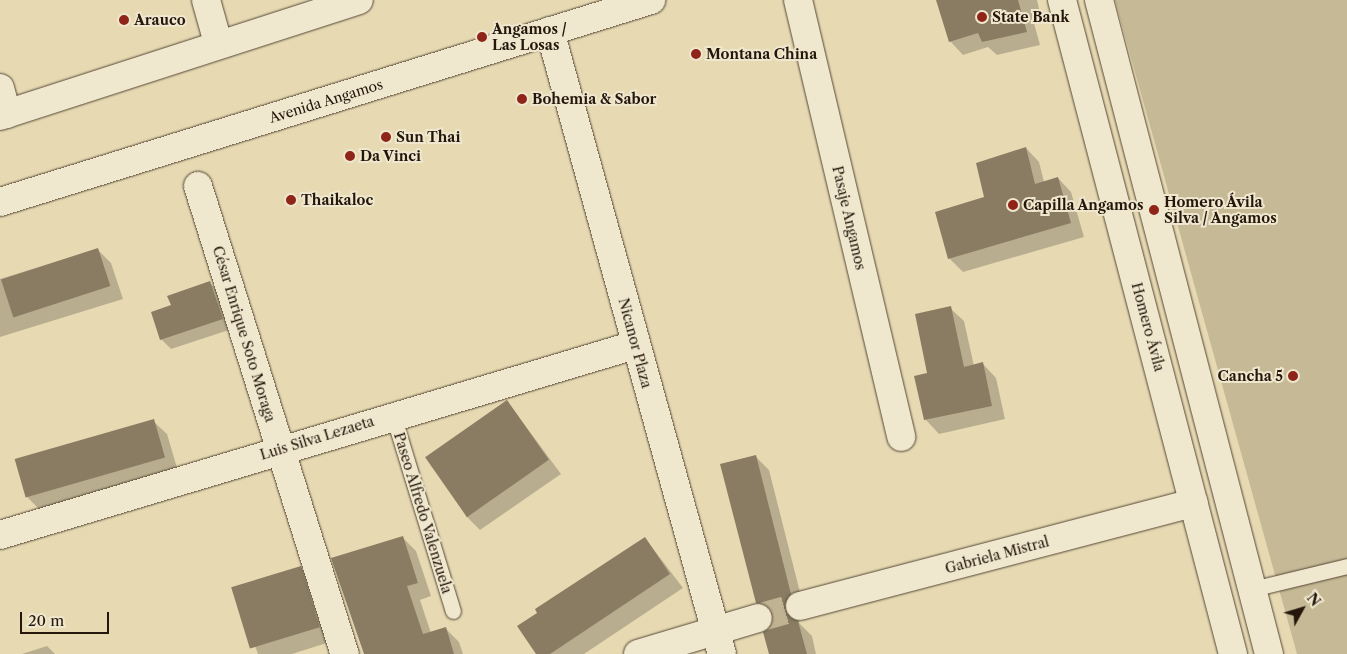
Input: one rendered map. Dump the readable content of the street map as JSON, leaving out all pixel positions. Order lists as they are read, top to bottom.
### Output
{
  "streets": {
    "street": [
      "Avenida Angamos",
      "Pasaje Angamos",
      "Homero Ávila",
      "César Enrique Soto Moraga",
      "Nicanor Plaza",
      "Luis Silva Lezaeta",
      "Gabriela Mistral"
    ],
    "lane": ["Paseo Alfredo Valenzuela"]
  },
  "crossings": [
    ["Avenida Angamos", "Nicanor Plaza"],
    ["Homero Ávila", "Gabriela Mistral"],
    ["César Enrique Soto Moraga", "Luis Silva Lezaeta"],
    ["Nicanor Plaza", "Luis Silva Lezaeta"],
    ["Luis Silva Lezaeta", "Paseo Alfredo Valenzuela"]
  ],
  "places": [
    "State Bank",
    "Arauco",
    "Angamos / Las Losas",
    "Montana China",
    "Bohemia & Sabor",
    "Sun Thai",
    "Da Vinci",
    "Thaikaloc",
    "Capilla Angamos",
    "Homero Ávila Silva / Angamos",
    "Cancha 5"
  ],
  "scale_bar": "20 m",
  "north": "top right"
}
